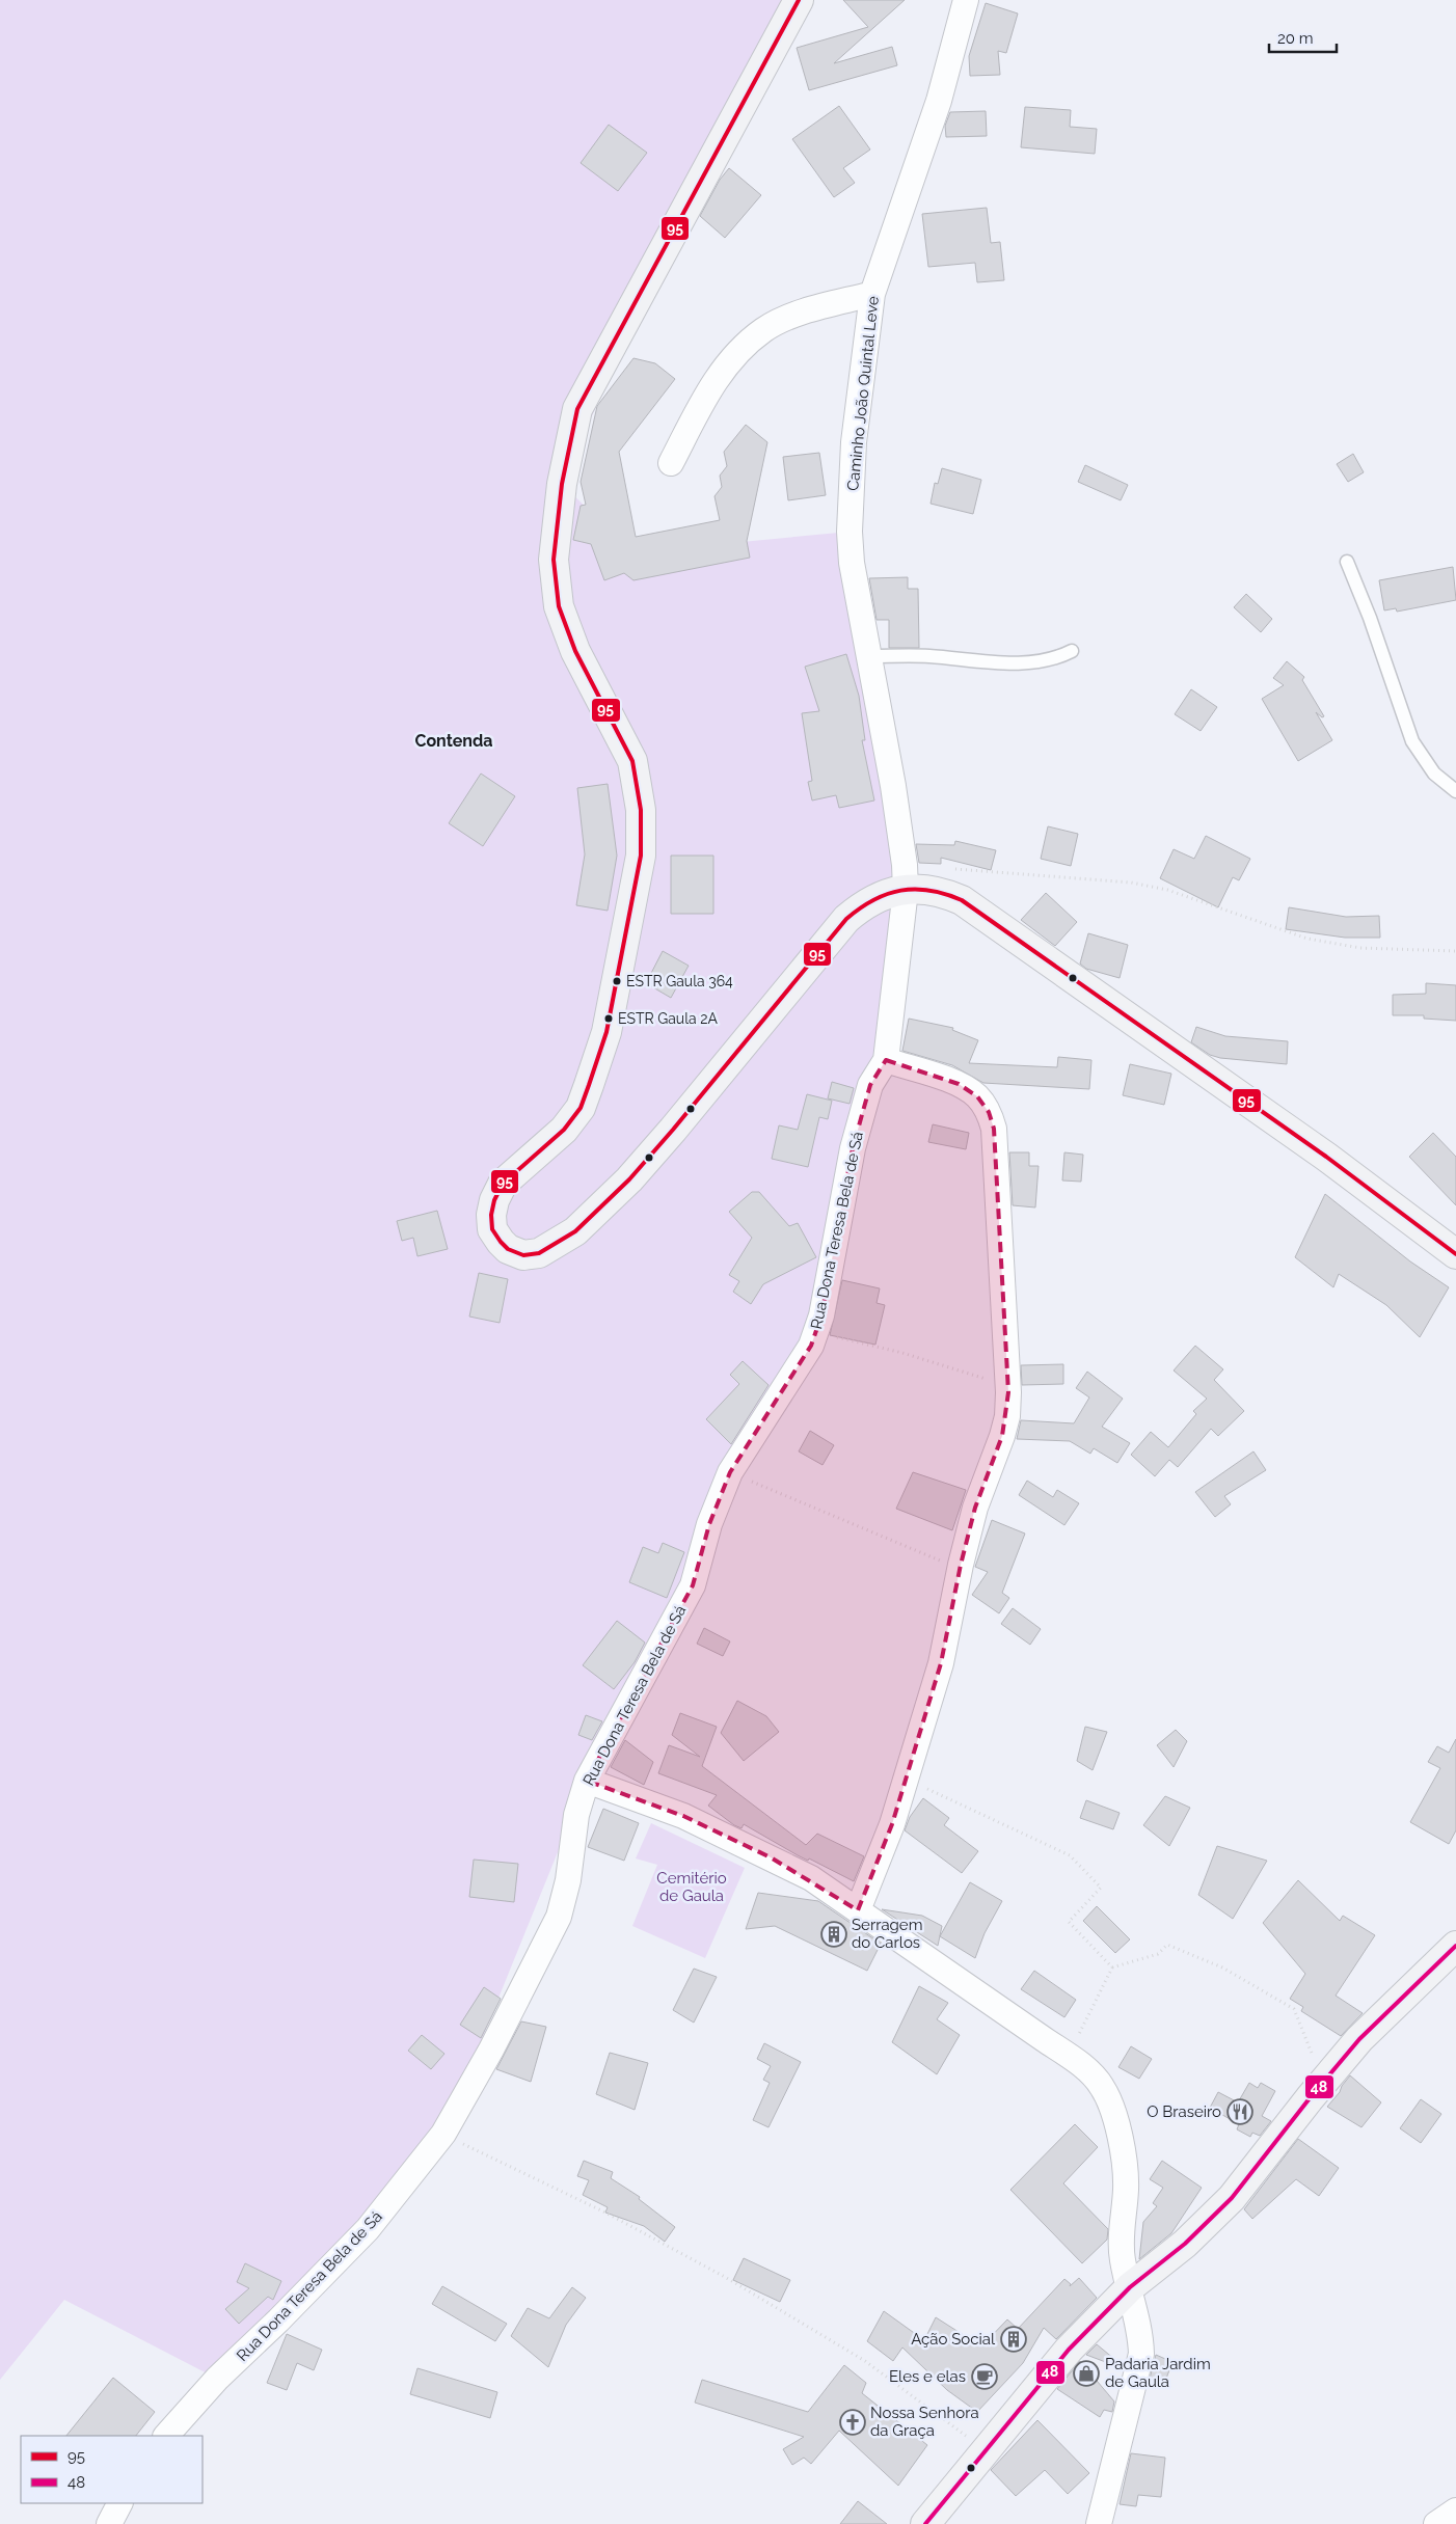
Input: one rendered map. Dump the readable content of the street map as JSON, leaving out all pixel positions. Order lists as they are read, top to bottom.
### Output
{
  "streets": {
    "street": ["Caminho João Quintal Leve", "Rua Dona Teresa Bela de Sá"]
  },
  "crossings": [
    ["Caminho João Quintal Leve", "Rua Dona Teresa Bela de Sá"]
  ],
  "districts": ["Contenda"],
  "parks": ["Cemitério de Gaula"],
  "places": {
    "other": ["ESTR Gaula 364", "ESTR Gaula 2A"],
    "building": ["Serragem do Carlos", "Ação Social"],
    "restaurant": ["O Braseiro"],
    "shop": ["Padaria Jardim de Gaula"],
    "cafe": ["Eles e elas"],
    "church": ["Nossa Senhora da Graça"]
  },
  "lines": ["transit line 95", "transit line 48"],
  "legend": ["95", "48"],
  "scale_bar": "20 m"
}
